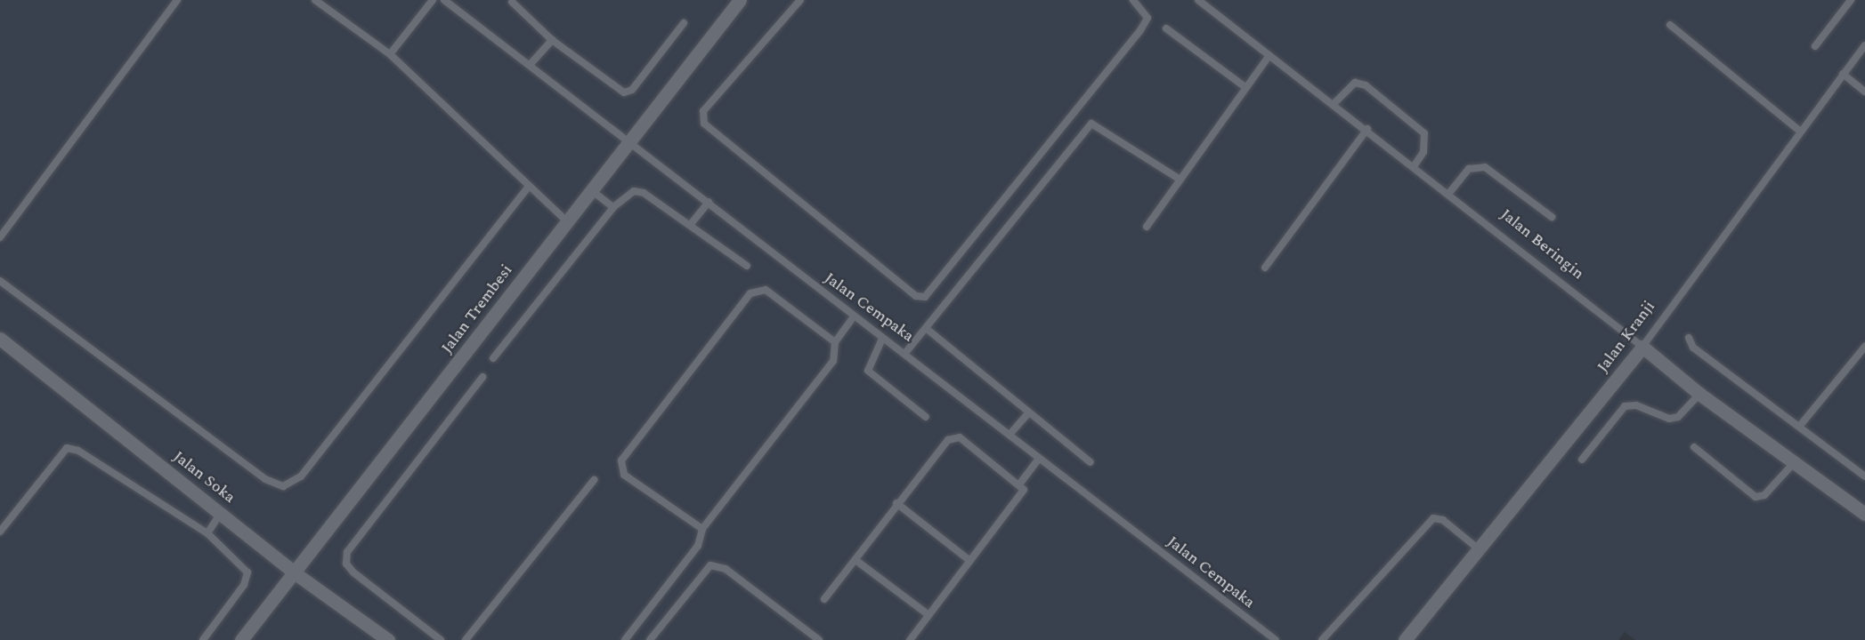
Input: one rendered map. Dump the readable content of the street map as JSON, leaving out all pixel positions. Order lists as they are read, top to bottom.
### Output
{
  "streets": {
    "street": [
      "Jalan Beringin",
      "Jalan Trembesi",
      "Jalan Kranji",
      "Jalan Soka"
    ],
    "lane": ["Jalan Cempaka"]
  },
  "crossings": [
    ["Jalan Beringin", "Jalan Kranji"],
    ["Jalan Cempaka", "Jalan Trembesi"],
    ["Jalan Trembesi", "Jalan Soka"]
  ]
}
